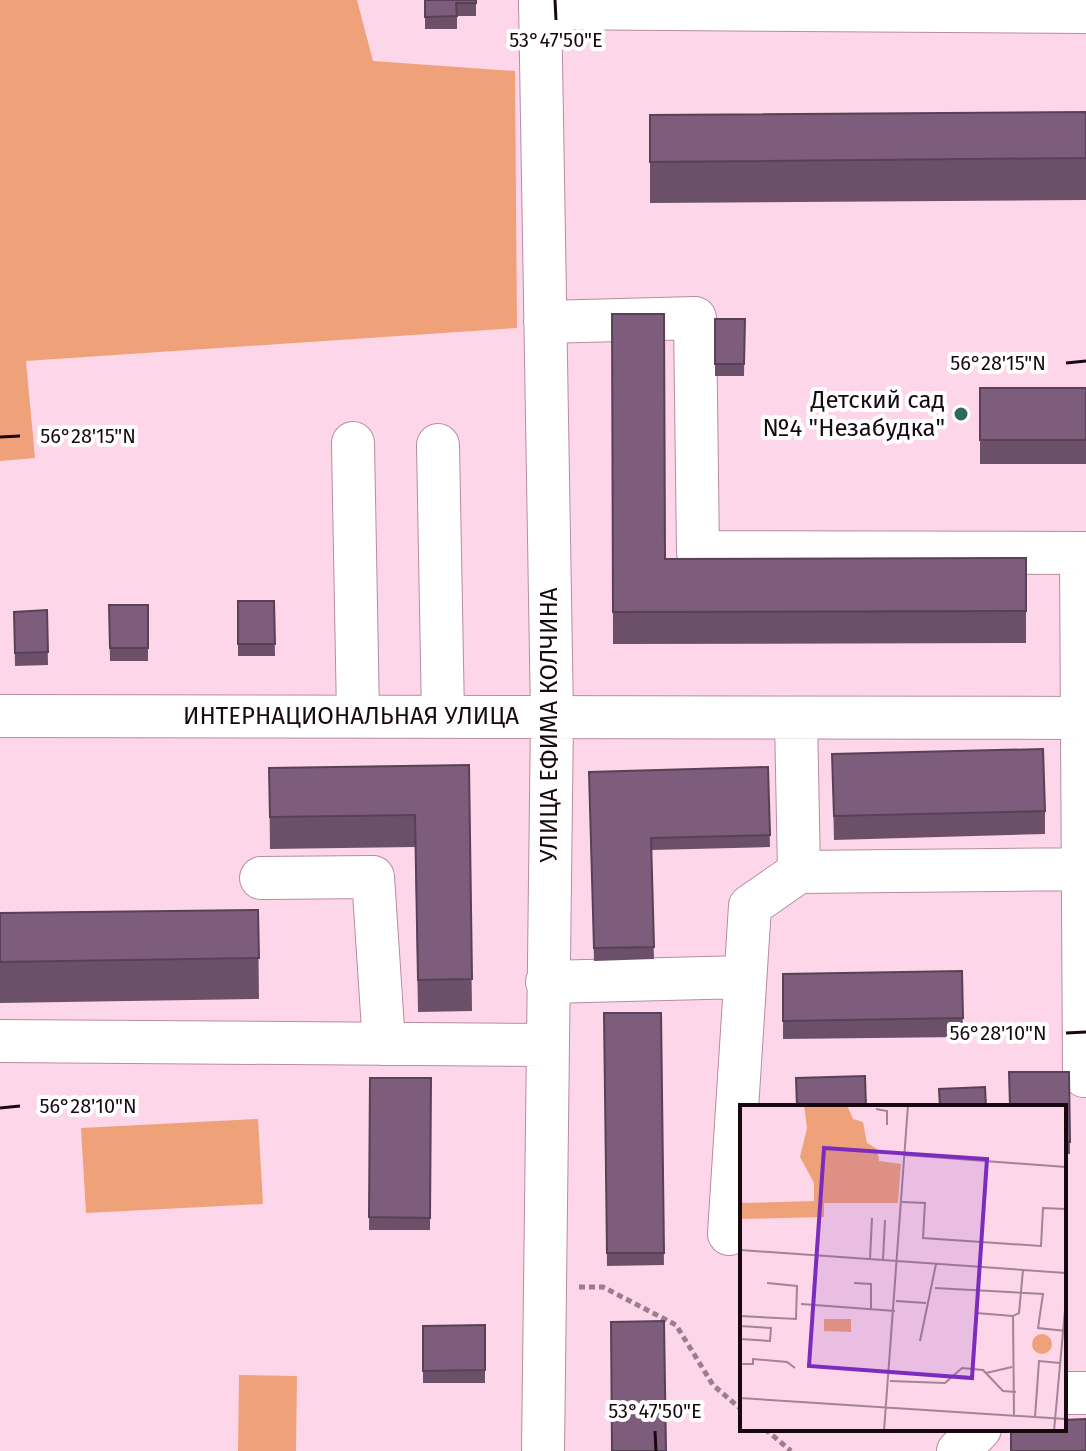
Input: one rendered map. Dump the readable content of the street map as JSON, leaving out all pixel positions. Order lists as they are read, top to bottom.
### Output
{
  "streets": {
    "street": ["ИНТЕРНАЦИОНАЛЬНАЯ УЛИЦА", "УЛИЦА ЕФИМА КОЛЧИНА"]
  },
  "crossings": [
    ["ИНТЕРНАЦИОНАЛЬНАЯ УЛИЦА", "УЛИЦА ЕФИМА КОЛЧИНА"]
  ],
  "places": ["Детский сад №4 \"Незабудка\""],
  "coordinates": ["53°47'50\"E", "56°28'15\"N", "56°28'10\"N"]
}
